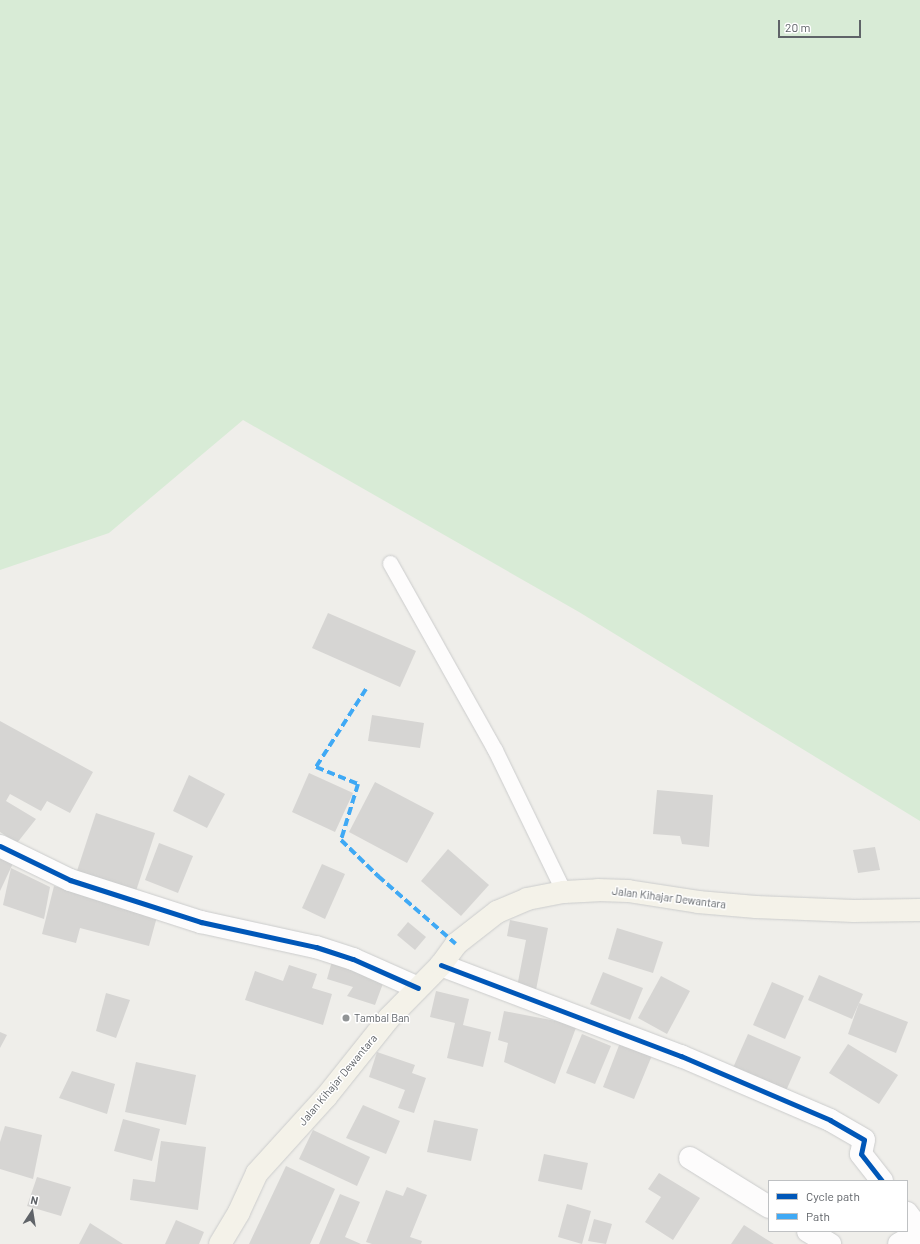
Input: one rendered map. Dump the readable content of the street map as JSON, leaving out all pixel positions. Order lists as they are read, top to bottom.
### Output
{
  "streets": {
    "main road": ["Jalan Kihajar Dewantara"]
  },
  "places": ["Tambal Ban"],
  "legend": ["Cycle path", "Path"],
  "scale_bar": "20 m",
  "north": "top"
}
